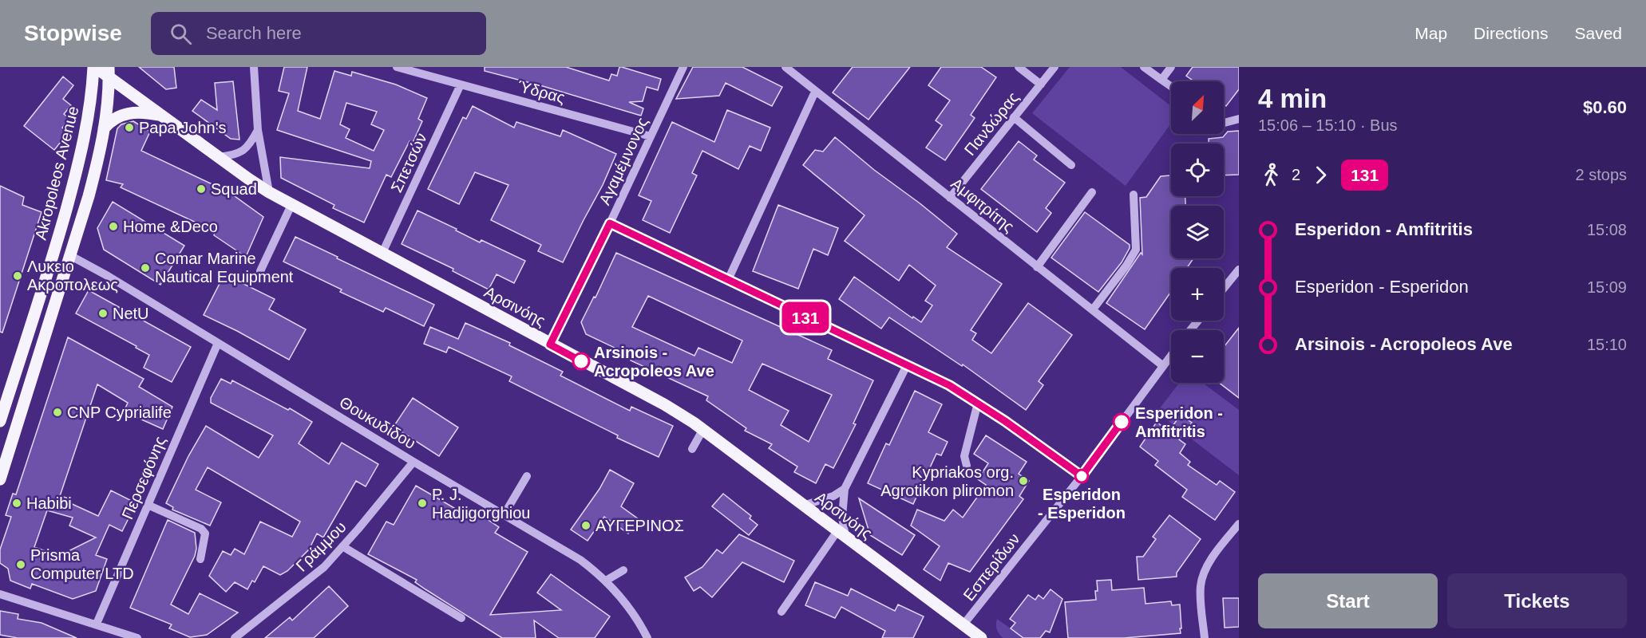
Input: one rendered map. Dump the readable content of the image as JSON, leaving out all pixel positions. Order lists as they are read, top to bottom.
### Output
{
  "streets": {
    "main road": ["Akropoleos Avenue", "Αρσινόης"],
    "street": [
      "Ύδρας",
      "Πανδώρας",
      "Αγαμέμνονος",
      "Σπετσών",
      "Αμφιτρίτης",
      "Θουκυδίδου",
      "Περσεφόνης",
      "Γράμμου",
      "Εσπερίδων"
    ]
  },
  "crossings": [
    ["Ύδρας", "Αγαμέμνονος"],
    ["Ύδρας", "Σπετσών"],
    ["Πανδώρας", "Αμφιτρίτης"],
    ["Αγαμέμνονος", "Αρσινόης"],
    ["Σπετσών", "Αρσινόης"],
    ["Akropoleos Avenue", "Αρσινόης"],
    ["Αμφιτρίτης", "Εσπερίδων"],
    ["Αρσινόης", "Εσπερίδων"],
    ["Θουκυδίδου", "Περσεφόνης"],
    ["Θουκυδίδου", "Γράμμου"]
  ],
  "places": [
    "Papa John's",
    "Squad",
    "Home &Deco",
    "Comar Marine Nautical Equipment",
    "Λυκειο Ακροπολεως",
    "NetU",
    "Arsinois - Acropoleos Ave",
    "CNP Cyprialife",
    "Esperidon - Amfitritis",
    "Esperidon - Esperidon",
    "Kypriakos org. Agrotikon pliromon",
    "Habibi",
    "P. J. Hadjigorghiou",
    "ΑΥΓΕΡΙΝΟΣ",
    "Prisma Computer LTD"
  ],
  "lines": ["bus line 131"],
  "north": "top right",
  "page": {
    "header": "Stopwise",
    "search": "Search here",
    "nav": ["Map", "Directions", "Saved"],
    "on_map": "131",
    "heading": ["4 min", "15:06 – 15:10 · Bus", "$0.60"],
    "map_buttons": ["+", "−"],
    "legs": ["2", "131", "2 stops"],
    "list": [
      {
        "name": "Esperidon - Amfitritis",
        "value": "15:08"
      },
      {
        "name": "Esperidon - Esperidon",
        "value": "15:09"
      },
      {
        "name": "Arsinois - Acropoleos Ave",
        "value": "15:10"
      }
    ],
    "buttons": ["Start", "Tickets"]
  }
}
